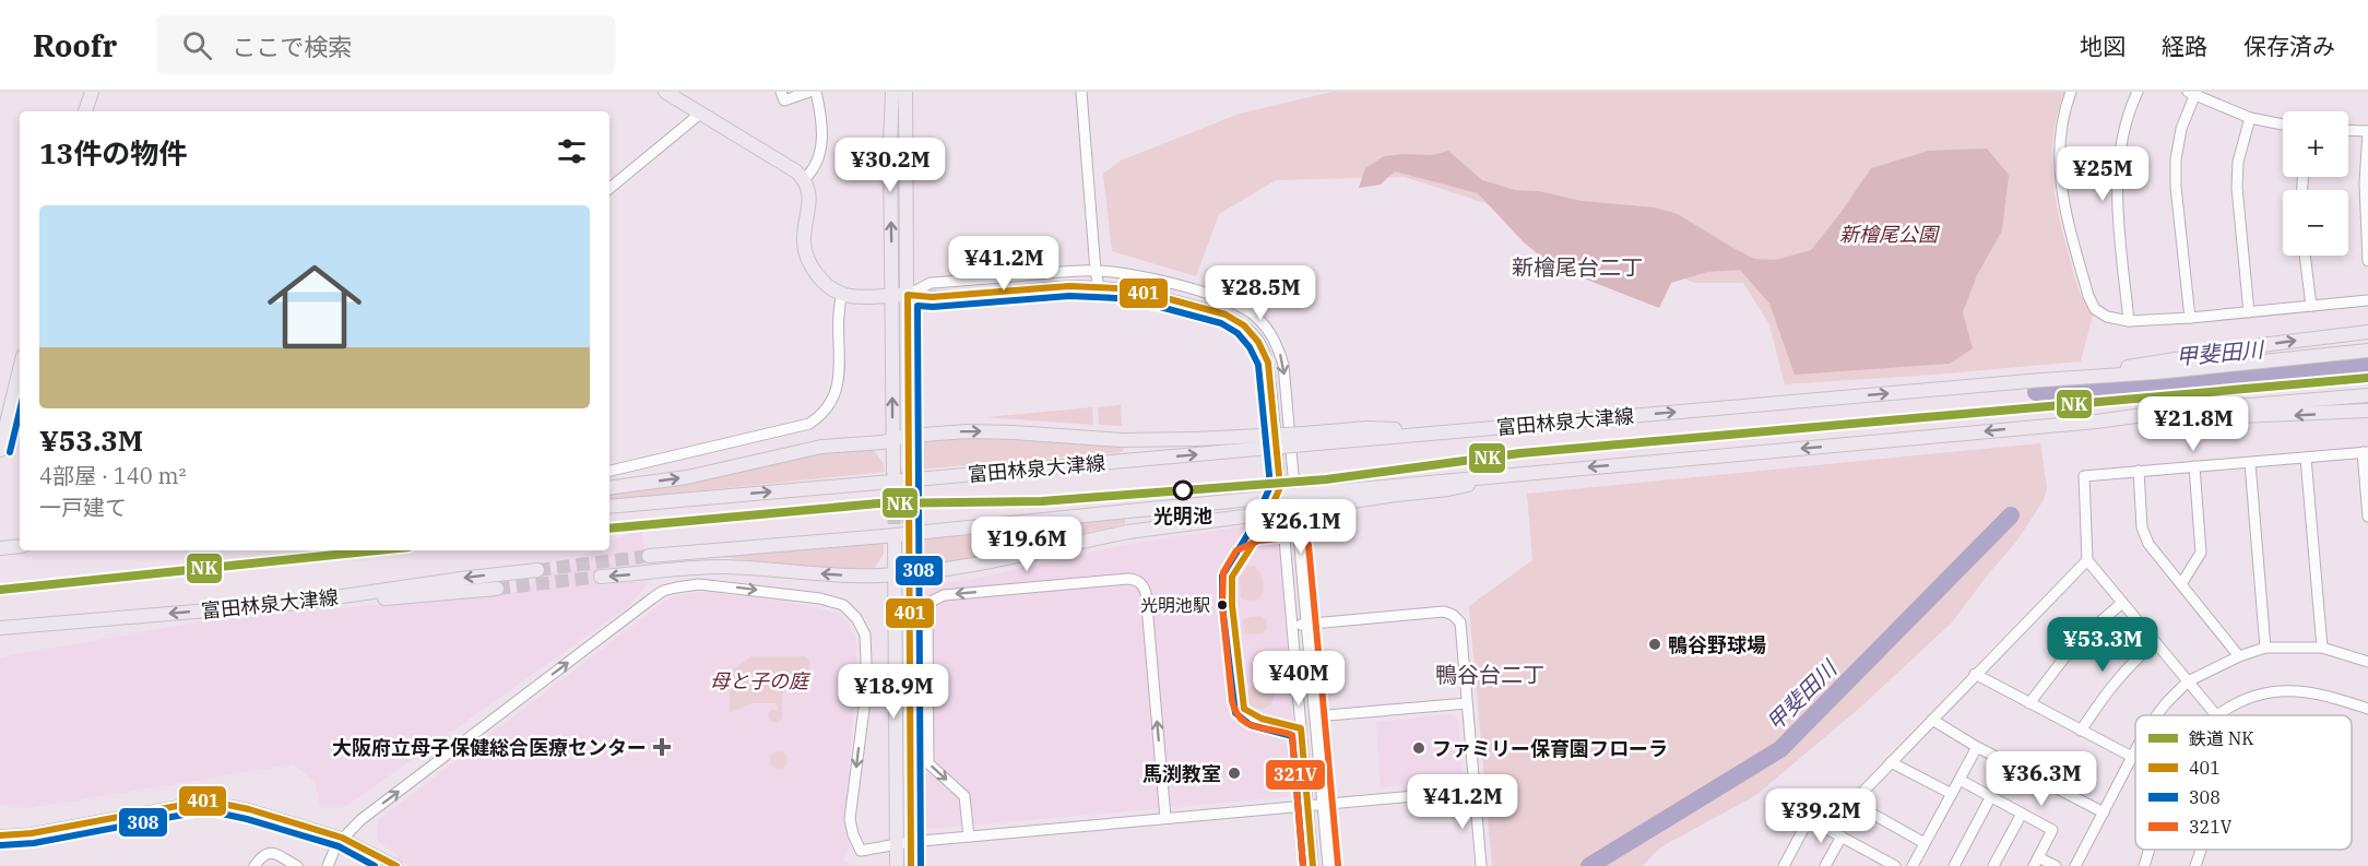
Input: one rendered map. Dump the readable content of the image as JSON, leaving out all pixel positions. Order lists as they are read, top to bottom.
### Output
{
  "streets": {
    "main road": ["富田林泉大津線"]
  },
  "districts": ["新檜尾台二丁", "鴨谷台二丁"],
  "water": ["甲斐田川"],
  "parks": ["新檜尾公園", "母と子の庭"],
  "places": {
    "other": [
      "光明池",
      "光明池駅",
      "鴨谷野球場",
      "ファミリー保育園フローラ",
      "馬渕教室"
    ],
    "health": ["大阪府立母子保健総合医療センター"]
  },
  "lines": [
    "transit line 401",
    "transit line 308",
    "rail line NK",
    "transit line 321V"
  ],
  "legend": [
    "鉄道 NK",
    "401",
    "308",
    "321V"
  ],
  "page": {
    "header": "Roofr",
    "search": "ここで検索",
    "nav": ["地図", "経路", "保存済み"],
    "map_buttons": ["+", "−"],
    "heading": "13件の物件",
    "price": [
      "¥30.2M",
      "¥25M",
      "¥41.2M",
      "¥28.5M",
      "¥21.8M",
      "¥26.1M",
      "¥19.6M",
      "¥53.3M",
      "¥40M",
      "¥18.9M",
      "¥36.3M",
      "¥41.2M",
      "¥39.2M"
    ],
    "list": [
      {
        "name": "¥53.3M",
        "note": "4部屋 · 140 m² · 一戸建て"
      }
    ]
  }
}
